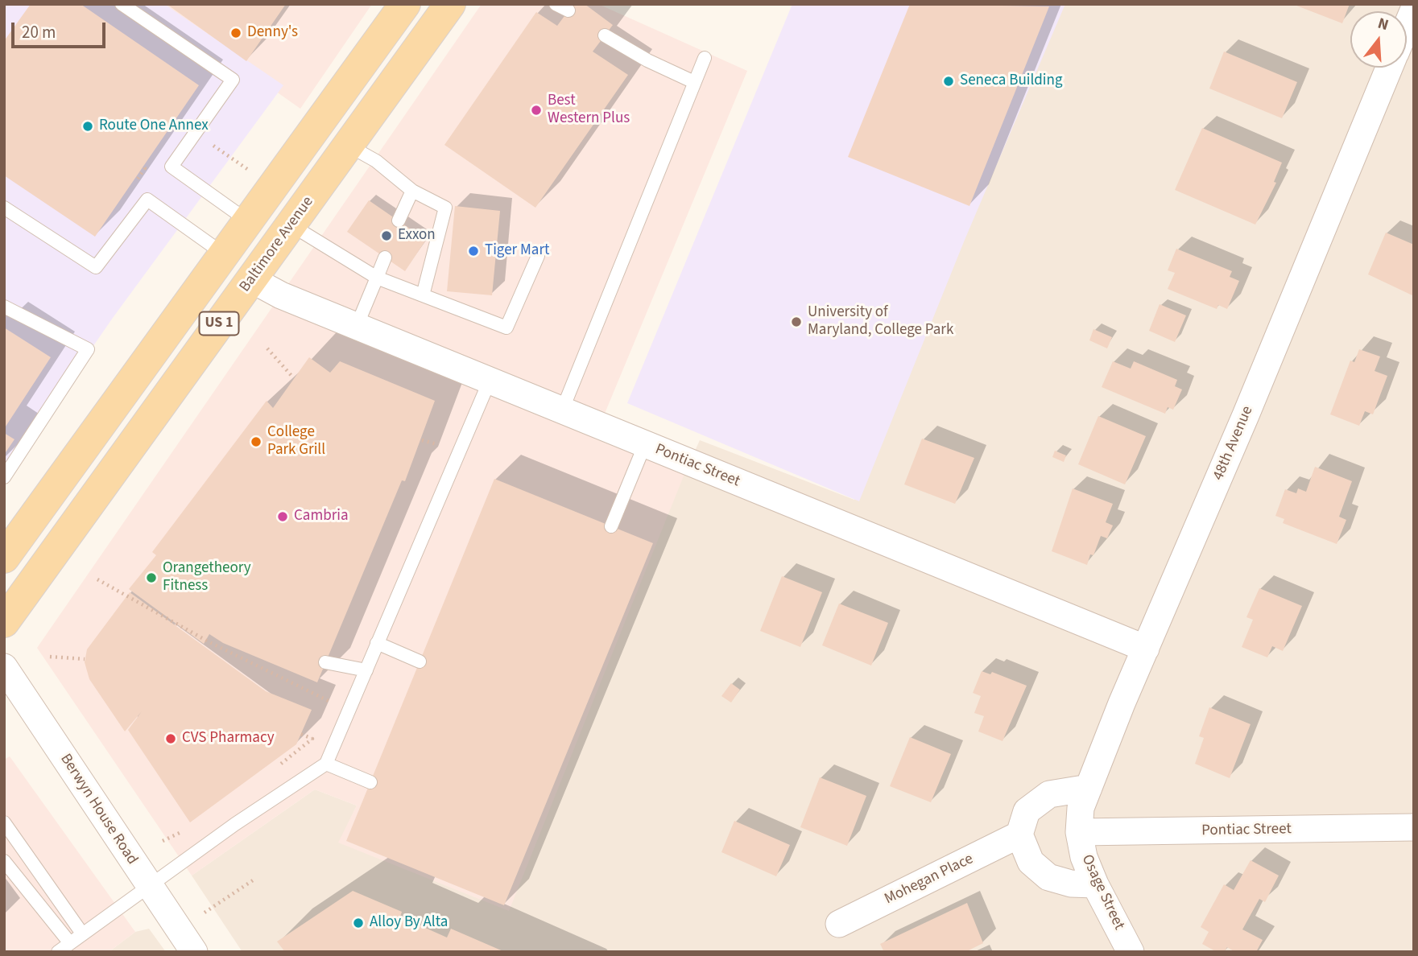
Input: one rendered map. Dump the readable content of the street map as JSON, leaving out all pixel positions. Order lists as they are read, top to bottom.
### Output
{
  "streets": {
    "main road": ["Baltimore Avenue", "US 1"],
    "street": [
      "48th Avenue",
      "Pontiac Street",
      "Berwyn House Road",
      "Mohegan Place",
      "Osage Street"
    ]
  },
  "crossings": [
    ["Baltimore Avenue", "Pontiac Street"],
    ["48th Avenue", "Pontiac Street"],
    ["48th Avenue", "Osage Street"],
    ["Pontiac Street", "Osage Street"]
  ],
  "places": [
    "Denny's",
    "Seneca Building",
    "Best Western Plus",
    "Route One Annex",
    "Exxon",
    "Tiger Mart",
    "University of Maryland, College Park",
    "College Park Grill",
    "Cambria",
    "Orangetheory Fitness",
    "CVS Pharmacy",
    "Alloy By Alta"
  ],
  "scale_bar": "20 m",
  "north": "top"
}
